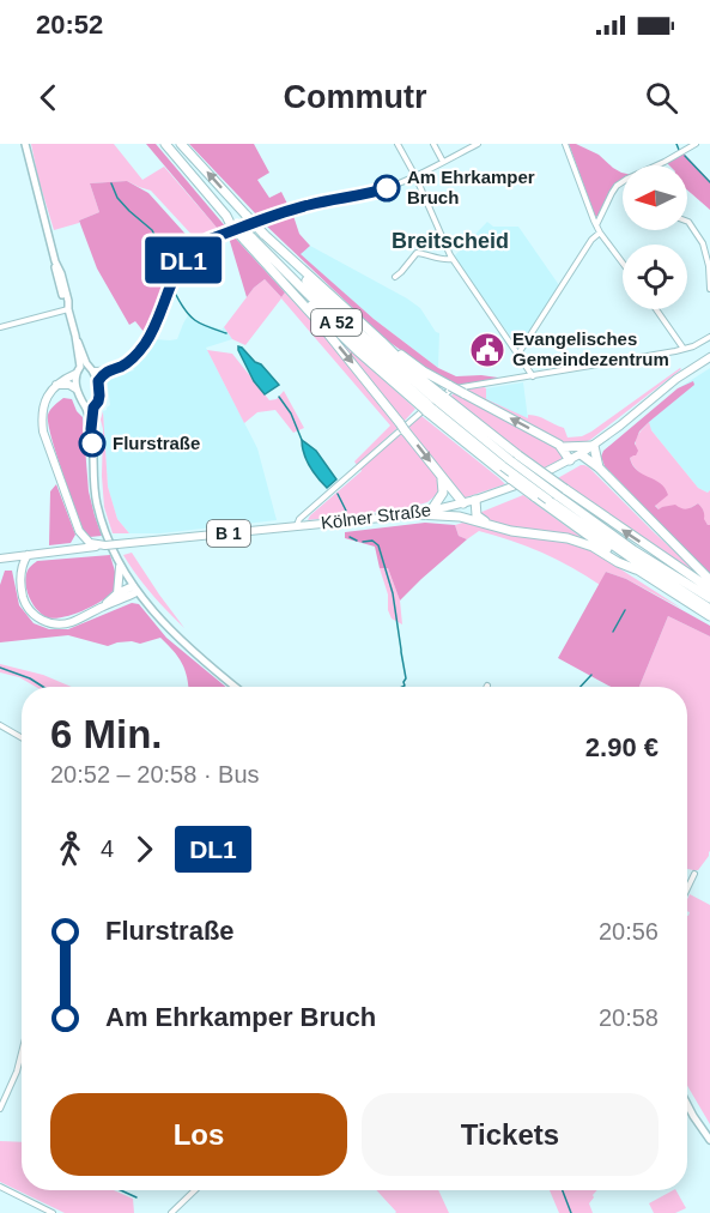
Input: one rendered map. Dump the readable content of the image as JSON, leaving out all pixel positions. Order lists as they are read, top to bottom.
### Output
{
  "streets": {
    "highway": ["A 52"],
    "main road": ["Kölner Straße", "B 1"]
  },
  "districts": ["Breitscheid"],
  "places": {
    "other": ["Am Ehrkamper Bruch", "Flurstraße"],
    "public building": ["Evangelisches Gemeindezentrum"]
  },
  "lines": ["bus line DL1"],
  "north": "left",
  "page": {
    "status": "20:52",
    "header": "Commutr",
    "on_map": "DL1",
    "heading": ["6 Min.", "20:52 – 20:58 · Bus", "2.90 €"],
    "legs": ["4", "DL1"],
    "list": [
      {
        "name": "Flurstraße",
        "value": "20:56"
      },
      {
        "name": "Am Ehrkamper Bruch",
        "value": "20:58"
      }
    ],
    "buttons": ["Los", "Tickets"]
  }
}
